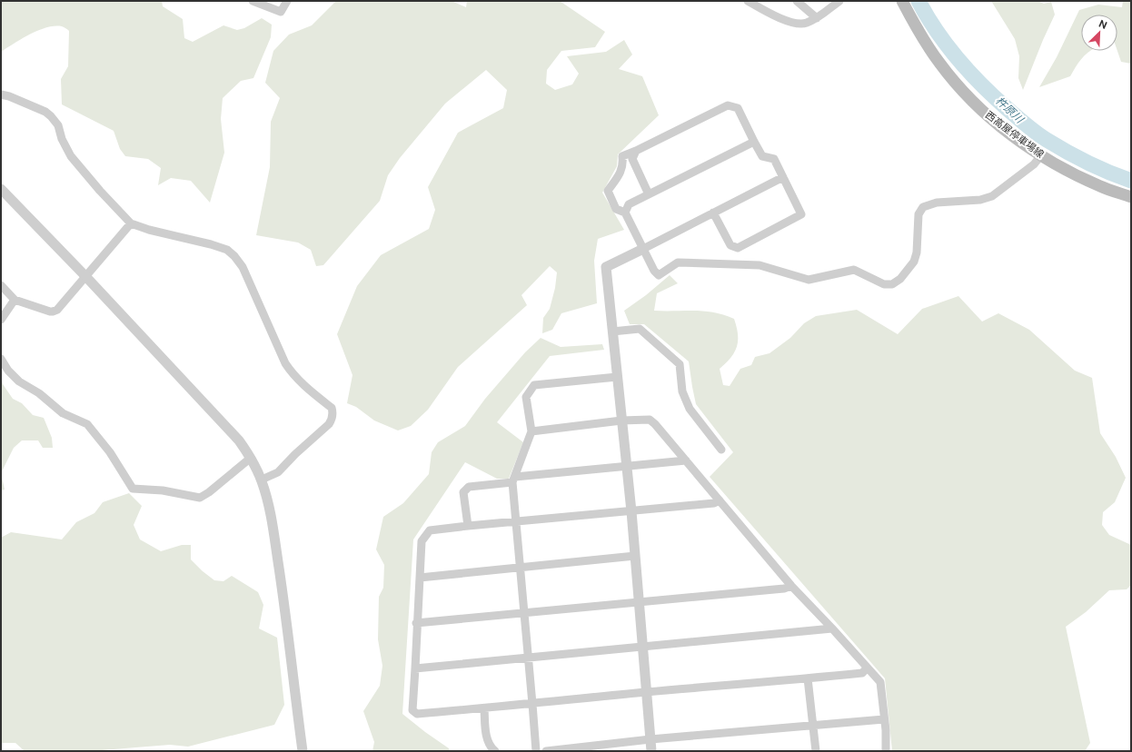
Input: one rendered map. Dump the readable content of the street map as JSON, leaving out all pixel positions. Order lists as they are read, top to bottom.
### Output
{
  "streets": {
    "main road": ["西高屋停車場線"]
  },
  "water": ["杵原川"],
  "north": "top right"
}
